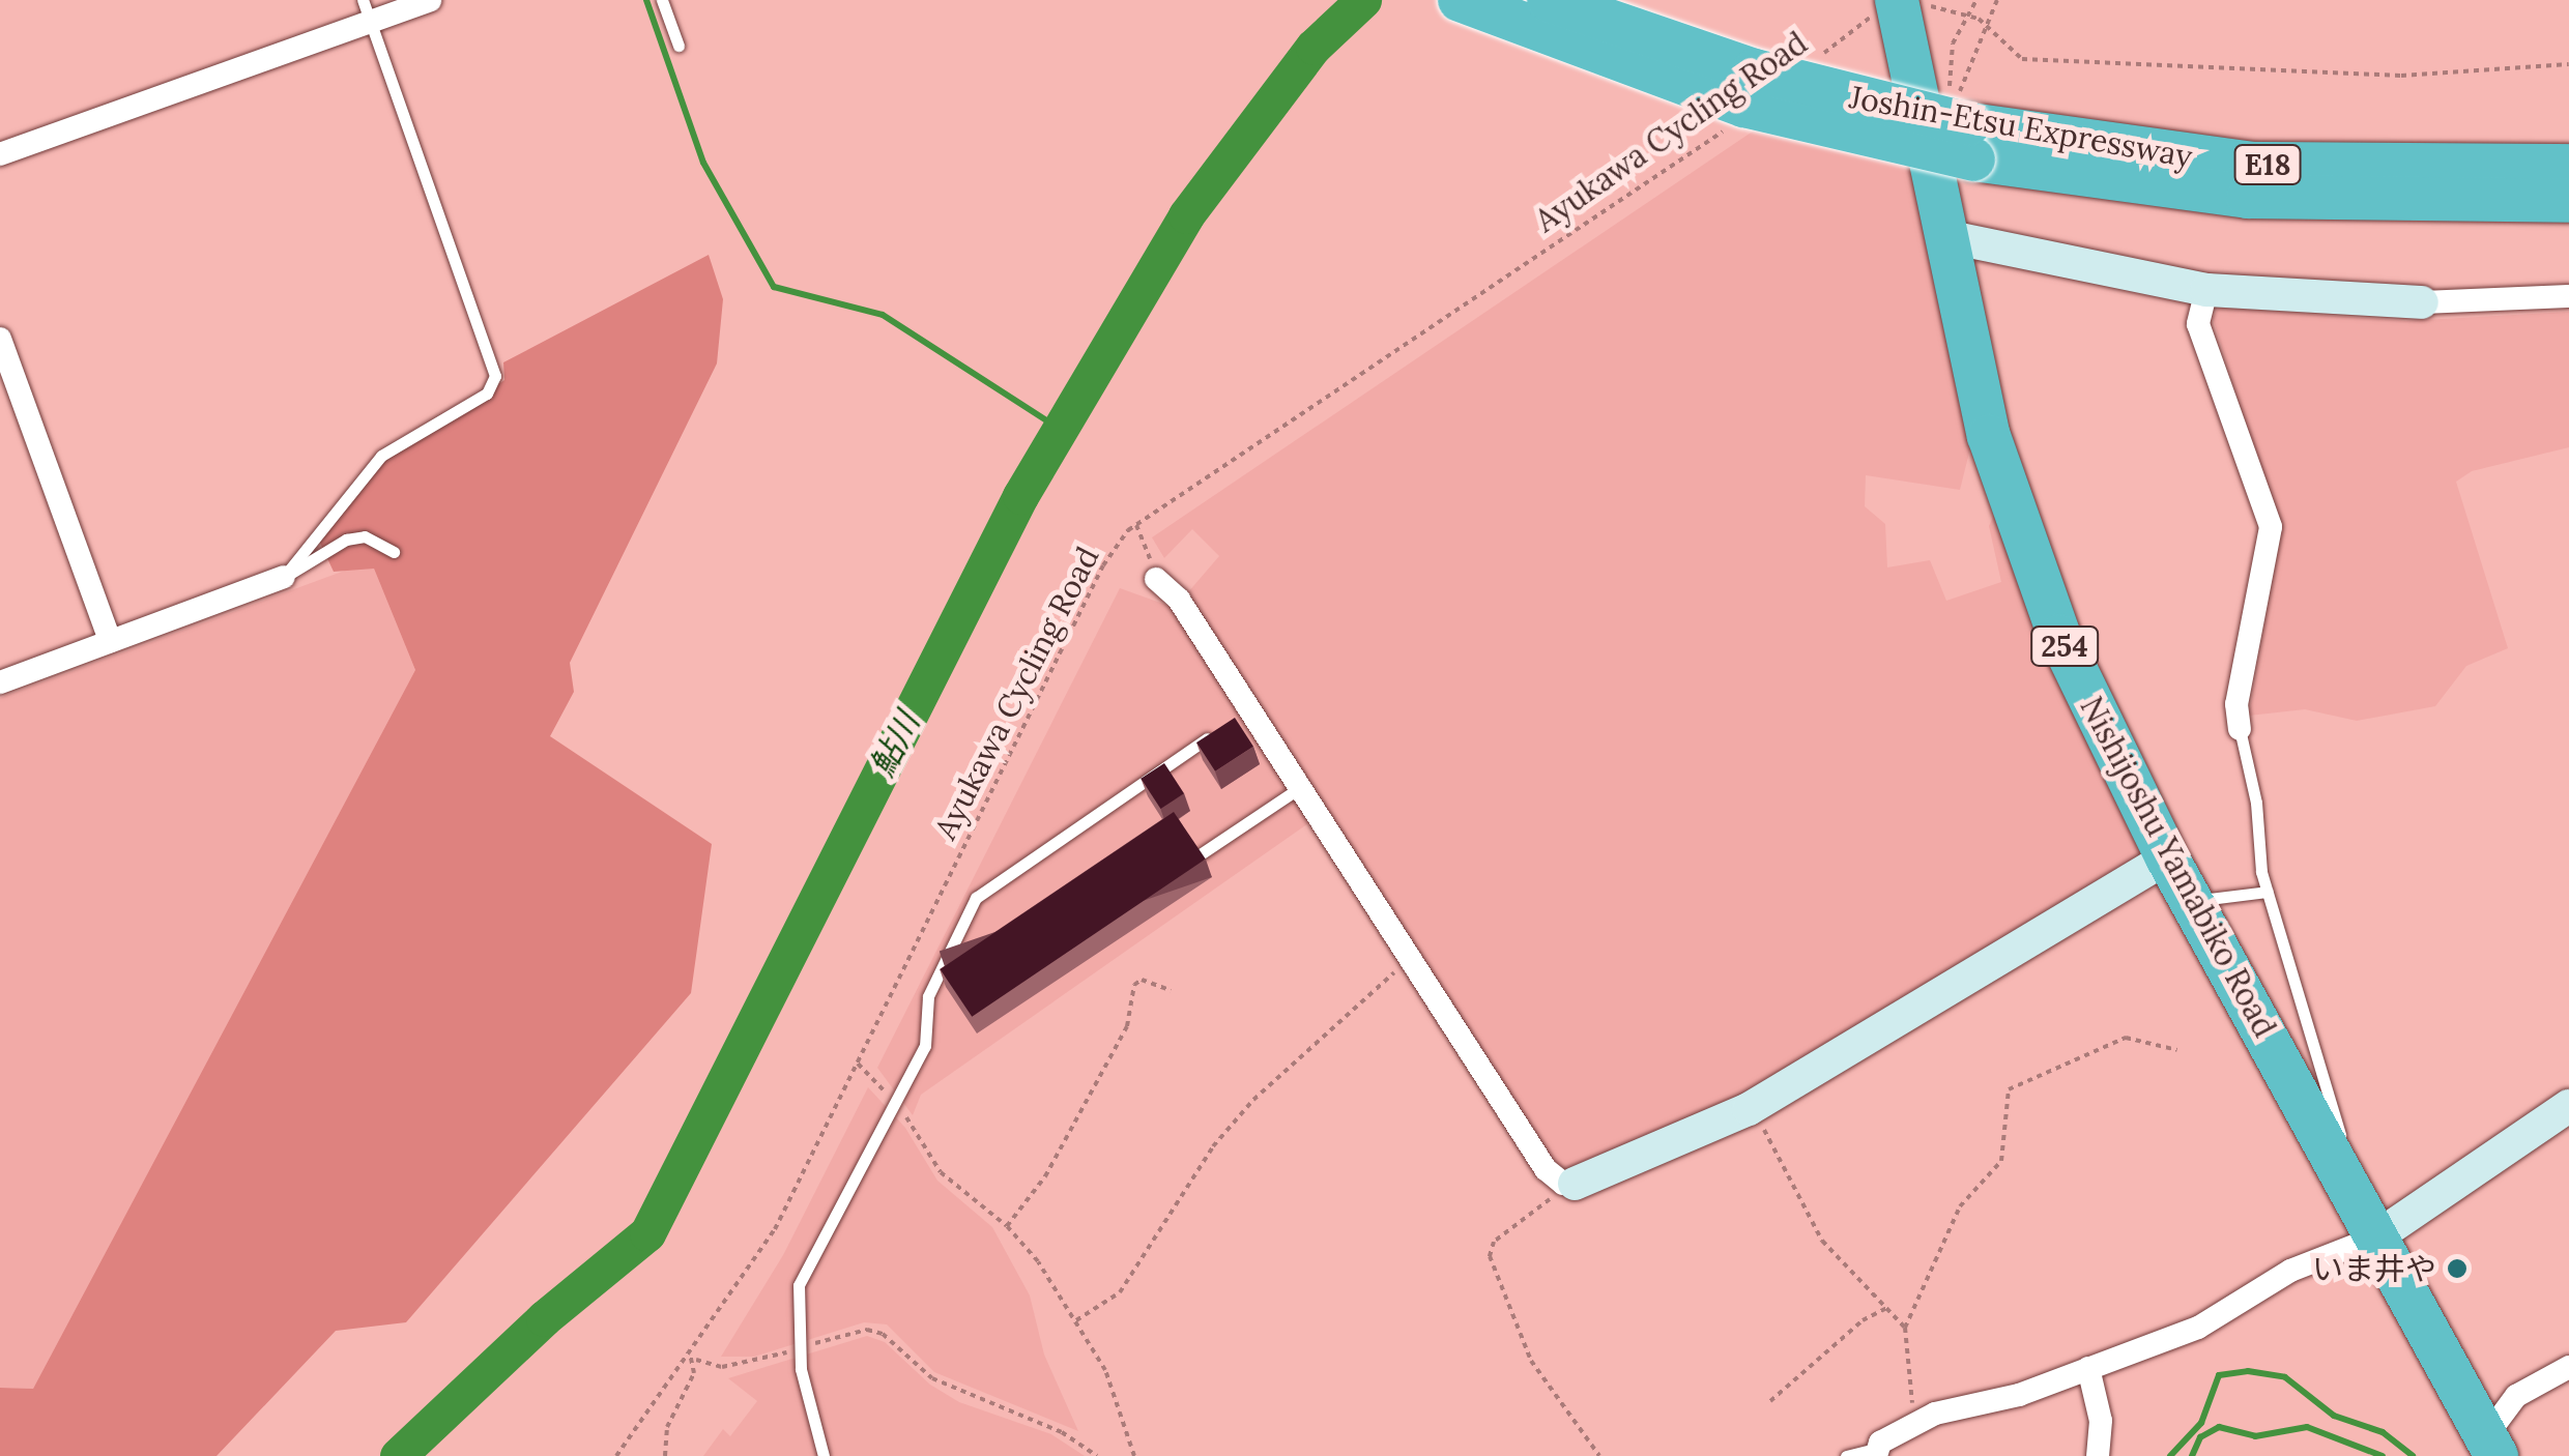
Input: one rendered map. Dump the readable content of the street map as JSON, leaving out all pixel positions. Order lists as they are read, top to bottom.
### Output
{
  "streets": {
    "highway": [
      "Joshin-Etsu Expressway",
      "E18",
      "254",
      "Nishijoshu Yamabiko Road"
    ],
    "path": ["Ayukawa Cycling Road"]
  },
  "crossings": [
    ["Ayukawa Cycling Road", "Nishijoshu Yamabiko Road"]
  ],
  "water": ["鮎川"],
  "places": ["いま井や"]
}
